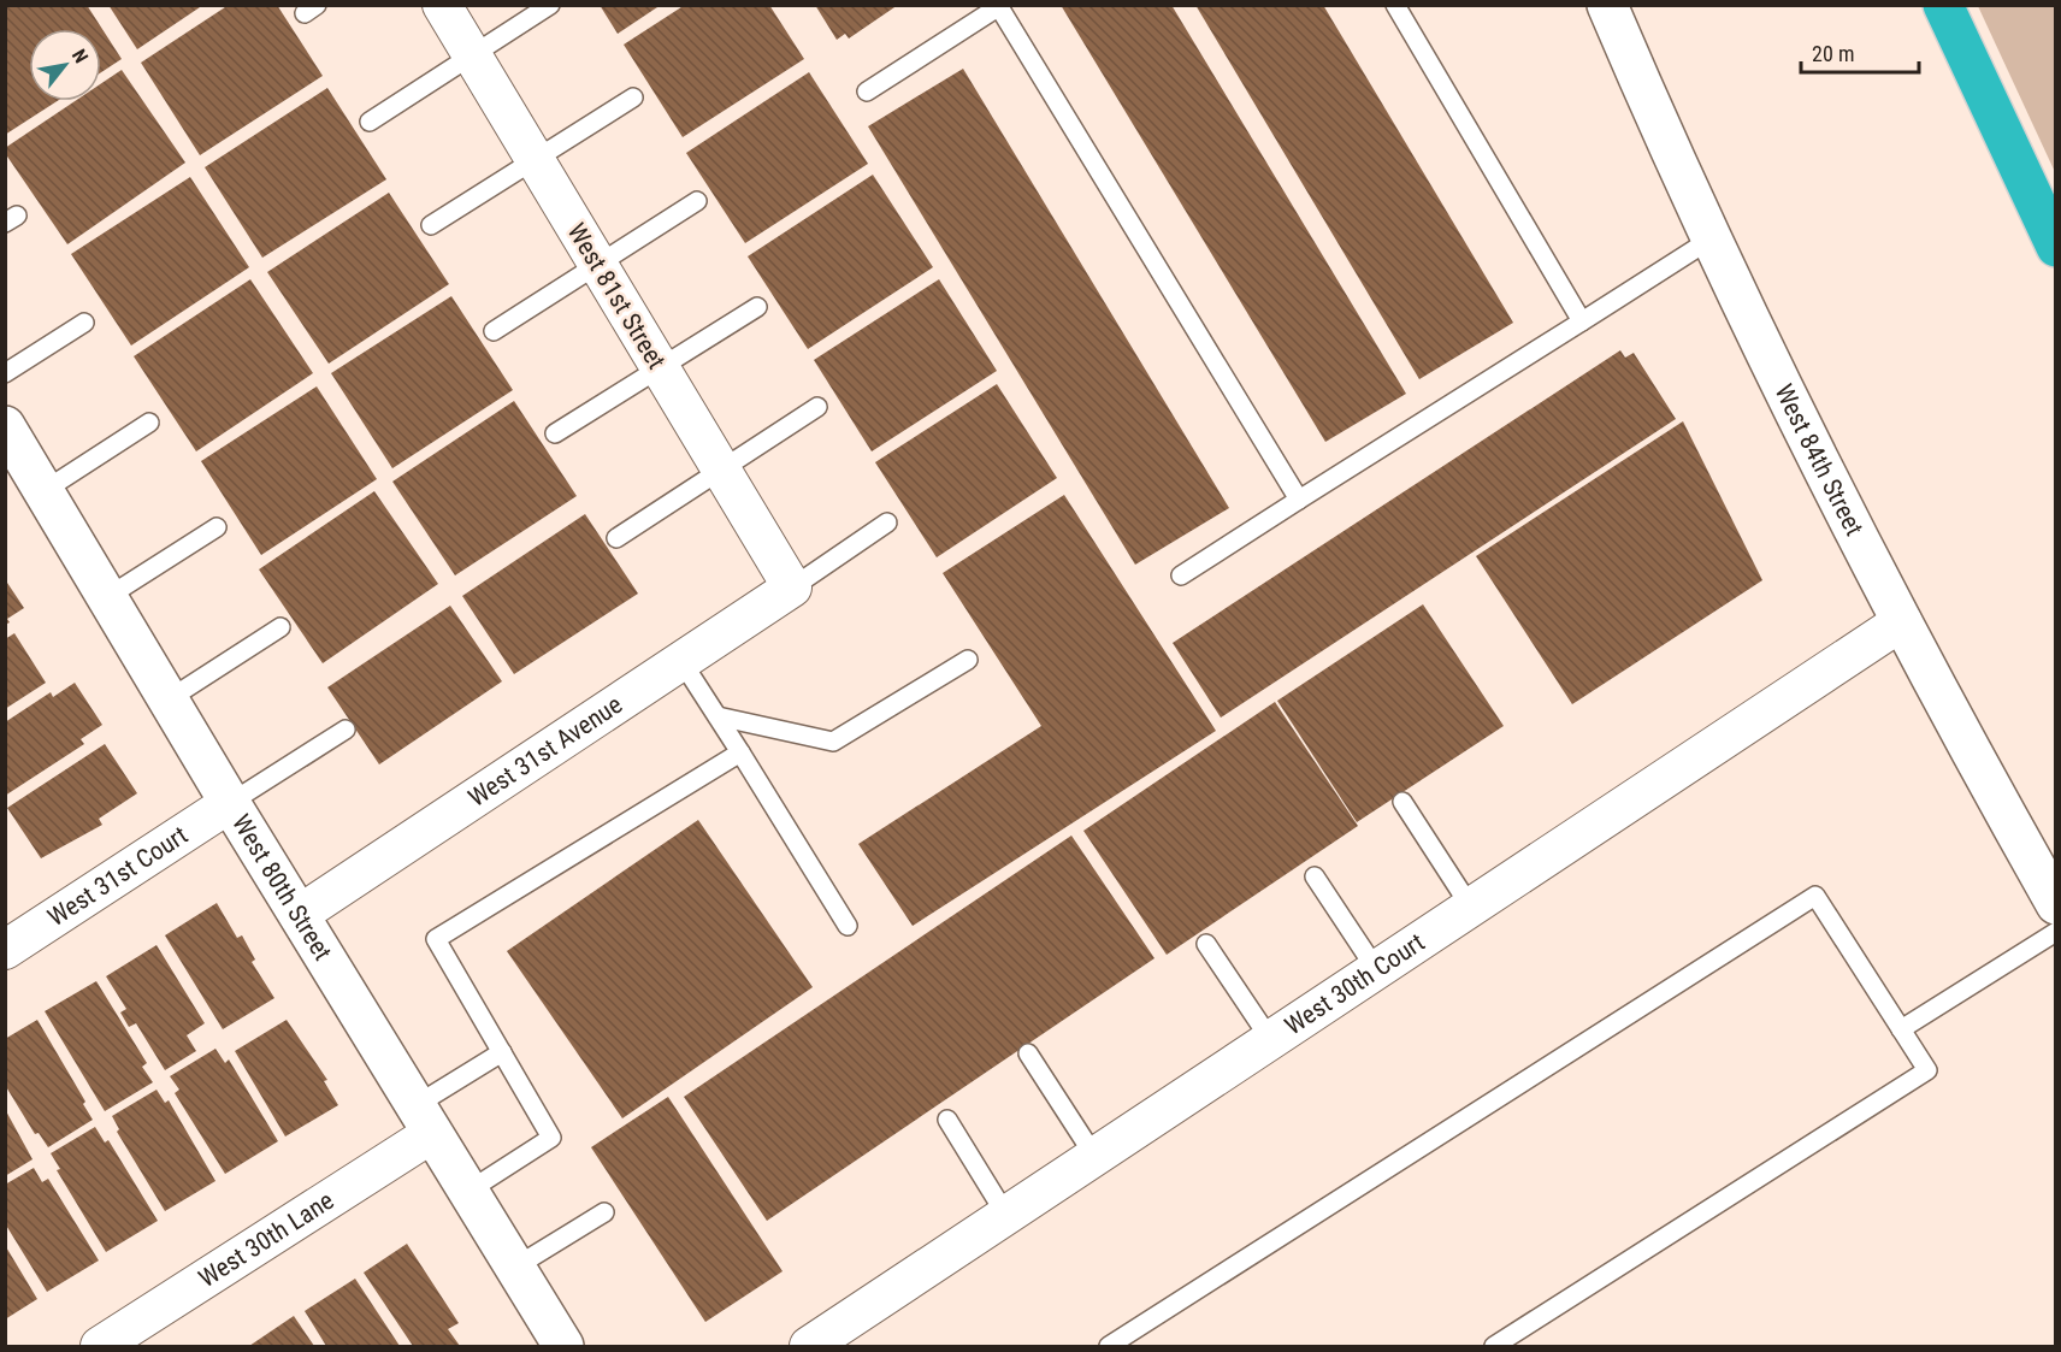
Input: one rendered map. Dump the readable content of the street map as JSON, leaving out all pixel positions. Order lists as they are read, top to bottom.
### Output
{
  "streets": {
    "street": [
      "West 81st Street",
      "West 84th Street",
      "West 31st Avenue",
      "West 31st Court",
      "West 80th Street",
      "West 30th Court",
      "West 30th Lane"
    ]
  },
  "crossings": [
    ["West 81st Street", "West 31st Avenue"],
    ["West 84th Street", "West 30th Court"],
    ["West 31st Avenue", "West 80th Street"],
    ["West 31st Court", "West 80th Street"],
    ["West 80th Street", "West 30th Lane"]
  ],
  "scale_bar": "20 m",
  "north": "top right"
}
